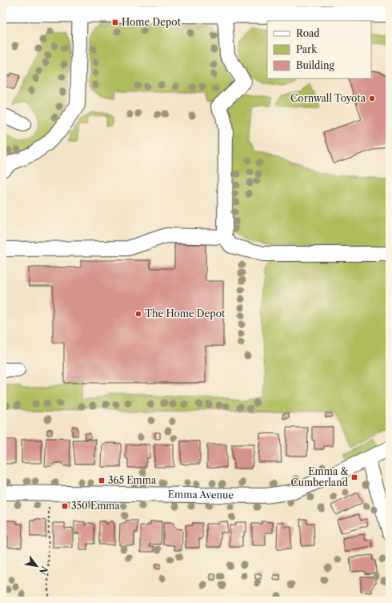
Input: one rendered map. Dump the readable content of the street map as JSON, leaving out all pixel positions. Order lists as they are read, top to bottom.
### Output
{
  "streets": {
    "street": ["Emma Avenue"]
  },
  "places": {
    "transit": [
      "Home Depot",
      "Emma & Cumberland",
      "365 Emma",
      "350 Emma"
    ],
    "other": ["Cornwall Toyota", "The Home Depot"]
  },
  "legend": ["Road", "Park", "Building"],
  "north": "bottom right"
}
